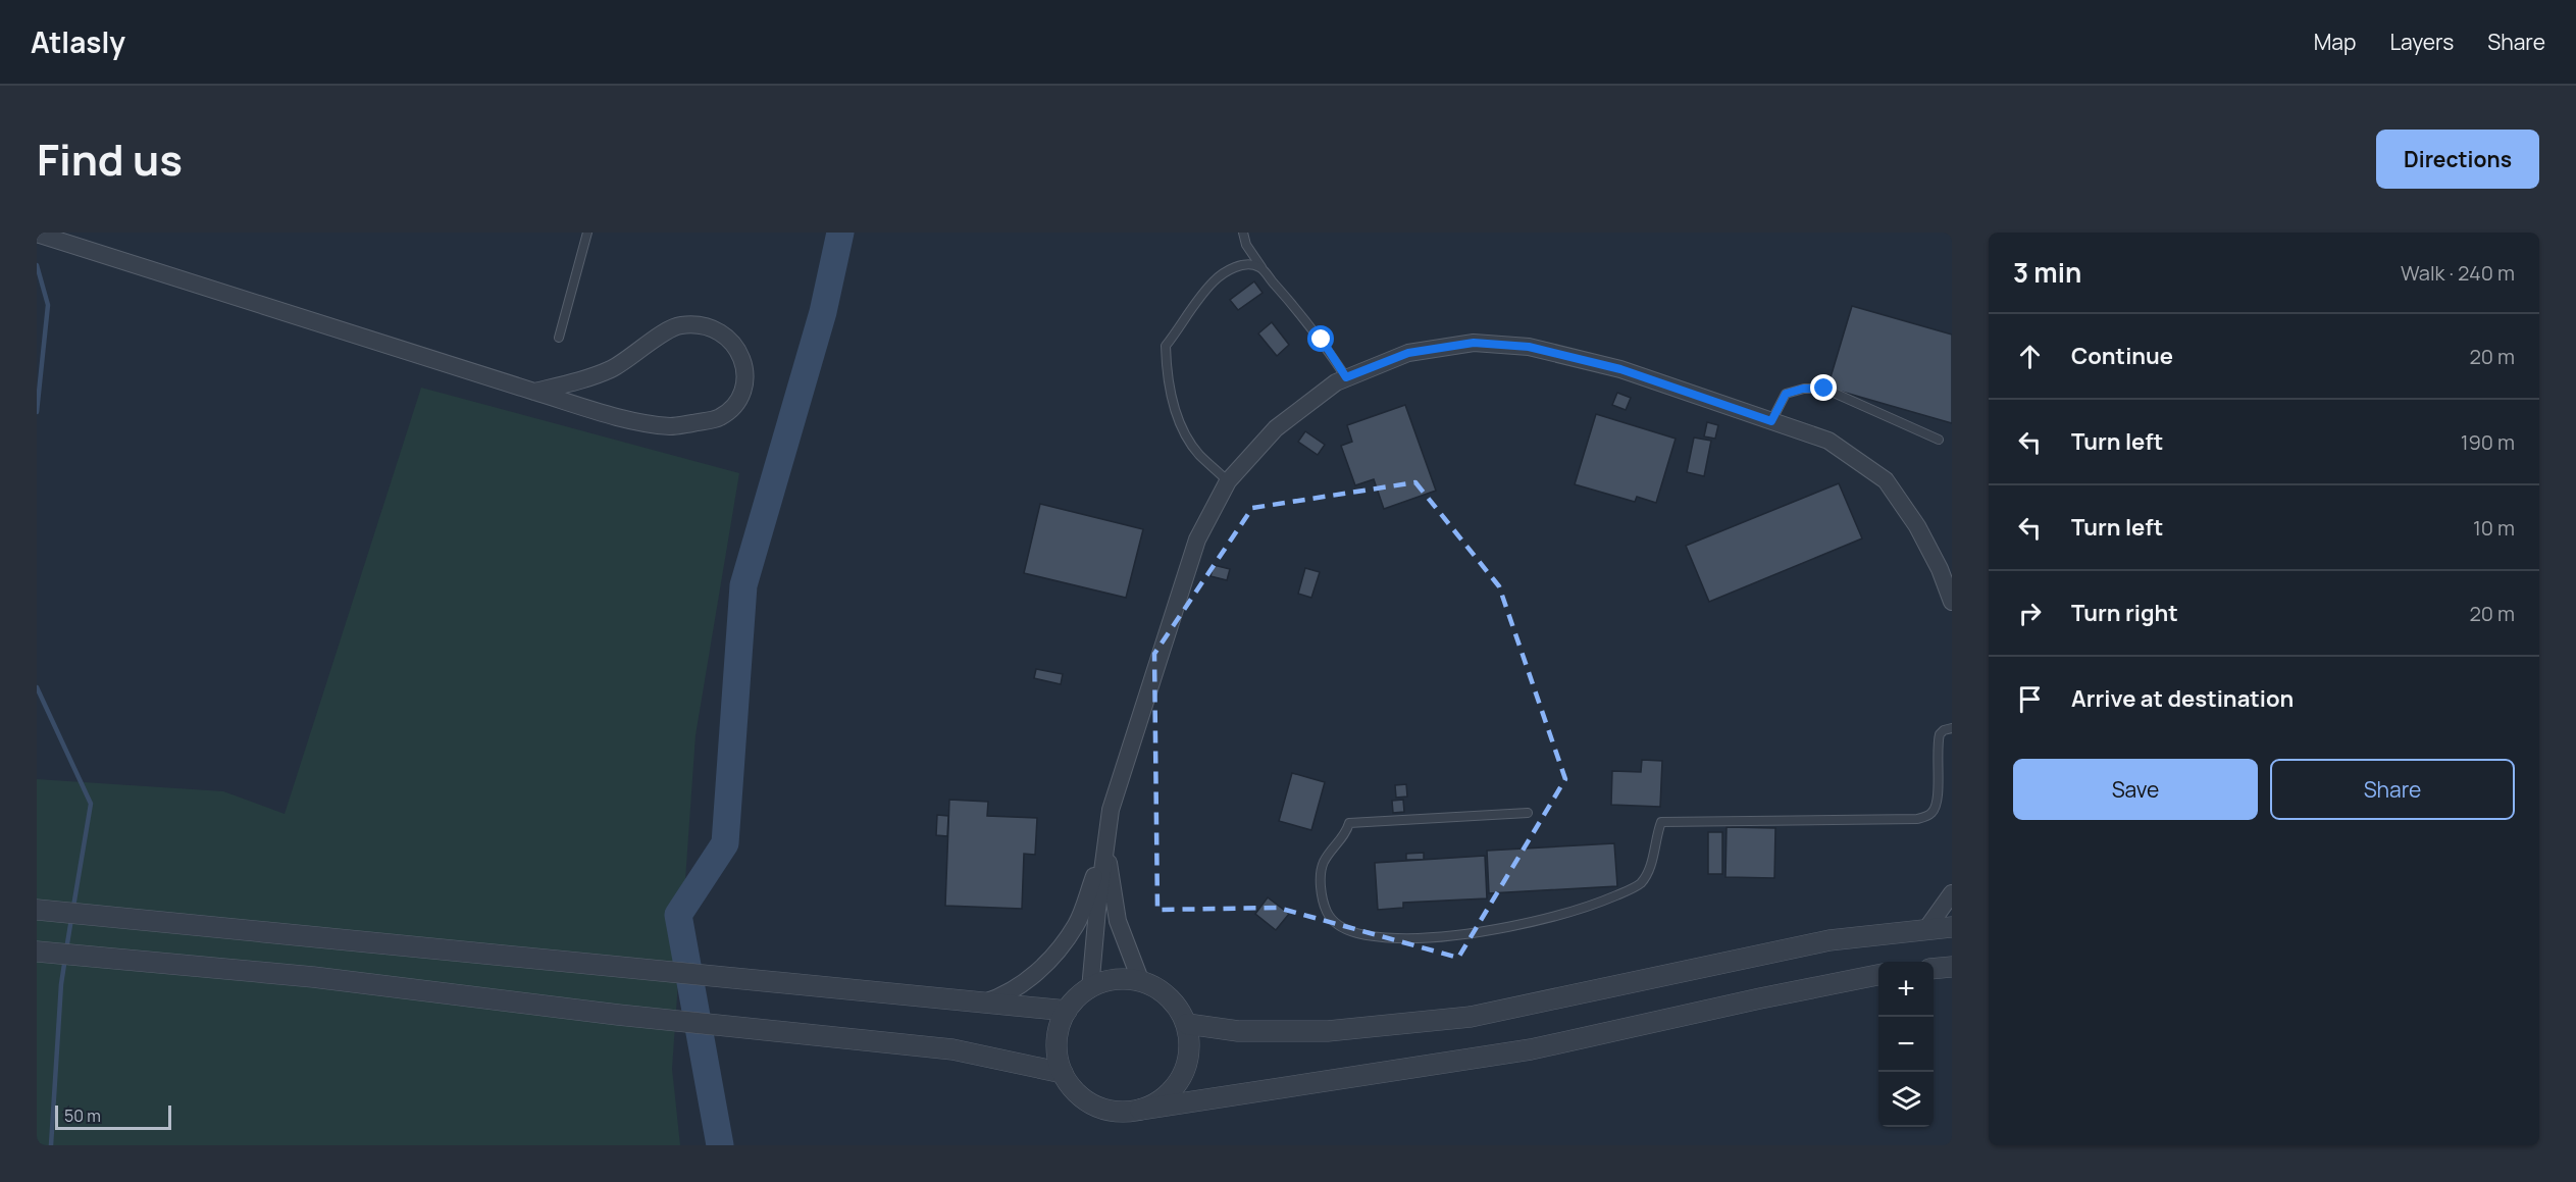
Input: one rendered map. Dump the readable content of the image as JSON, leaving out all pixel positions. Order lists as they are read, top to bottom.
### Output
{
  "scale_bar": "50 m",
  "page": {
    "header": "Atlasly",
    "nav": ["Map", "Layers", "Share"],
    "title": "Find us",
    "buttons": [
      "Directions",
      ["Save", "Share"]
    ],
    "heading": ["3 min", "Walk · 240 m"],
    "list": [
      ["Continue", "20 m"],
      ["Turn left", "190 m"],
      ["Turn left", "10 m"],
      ["Turn right", "20 m"],
      "Arrive at destination"
    ],
    "map_buttons": ["+", "−"],
    "scale": "50 m"
  }
}
